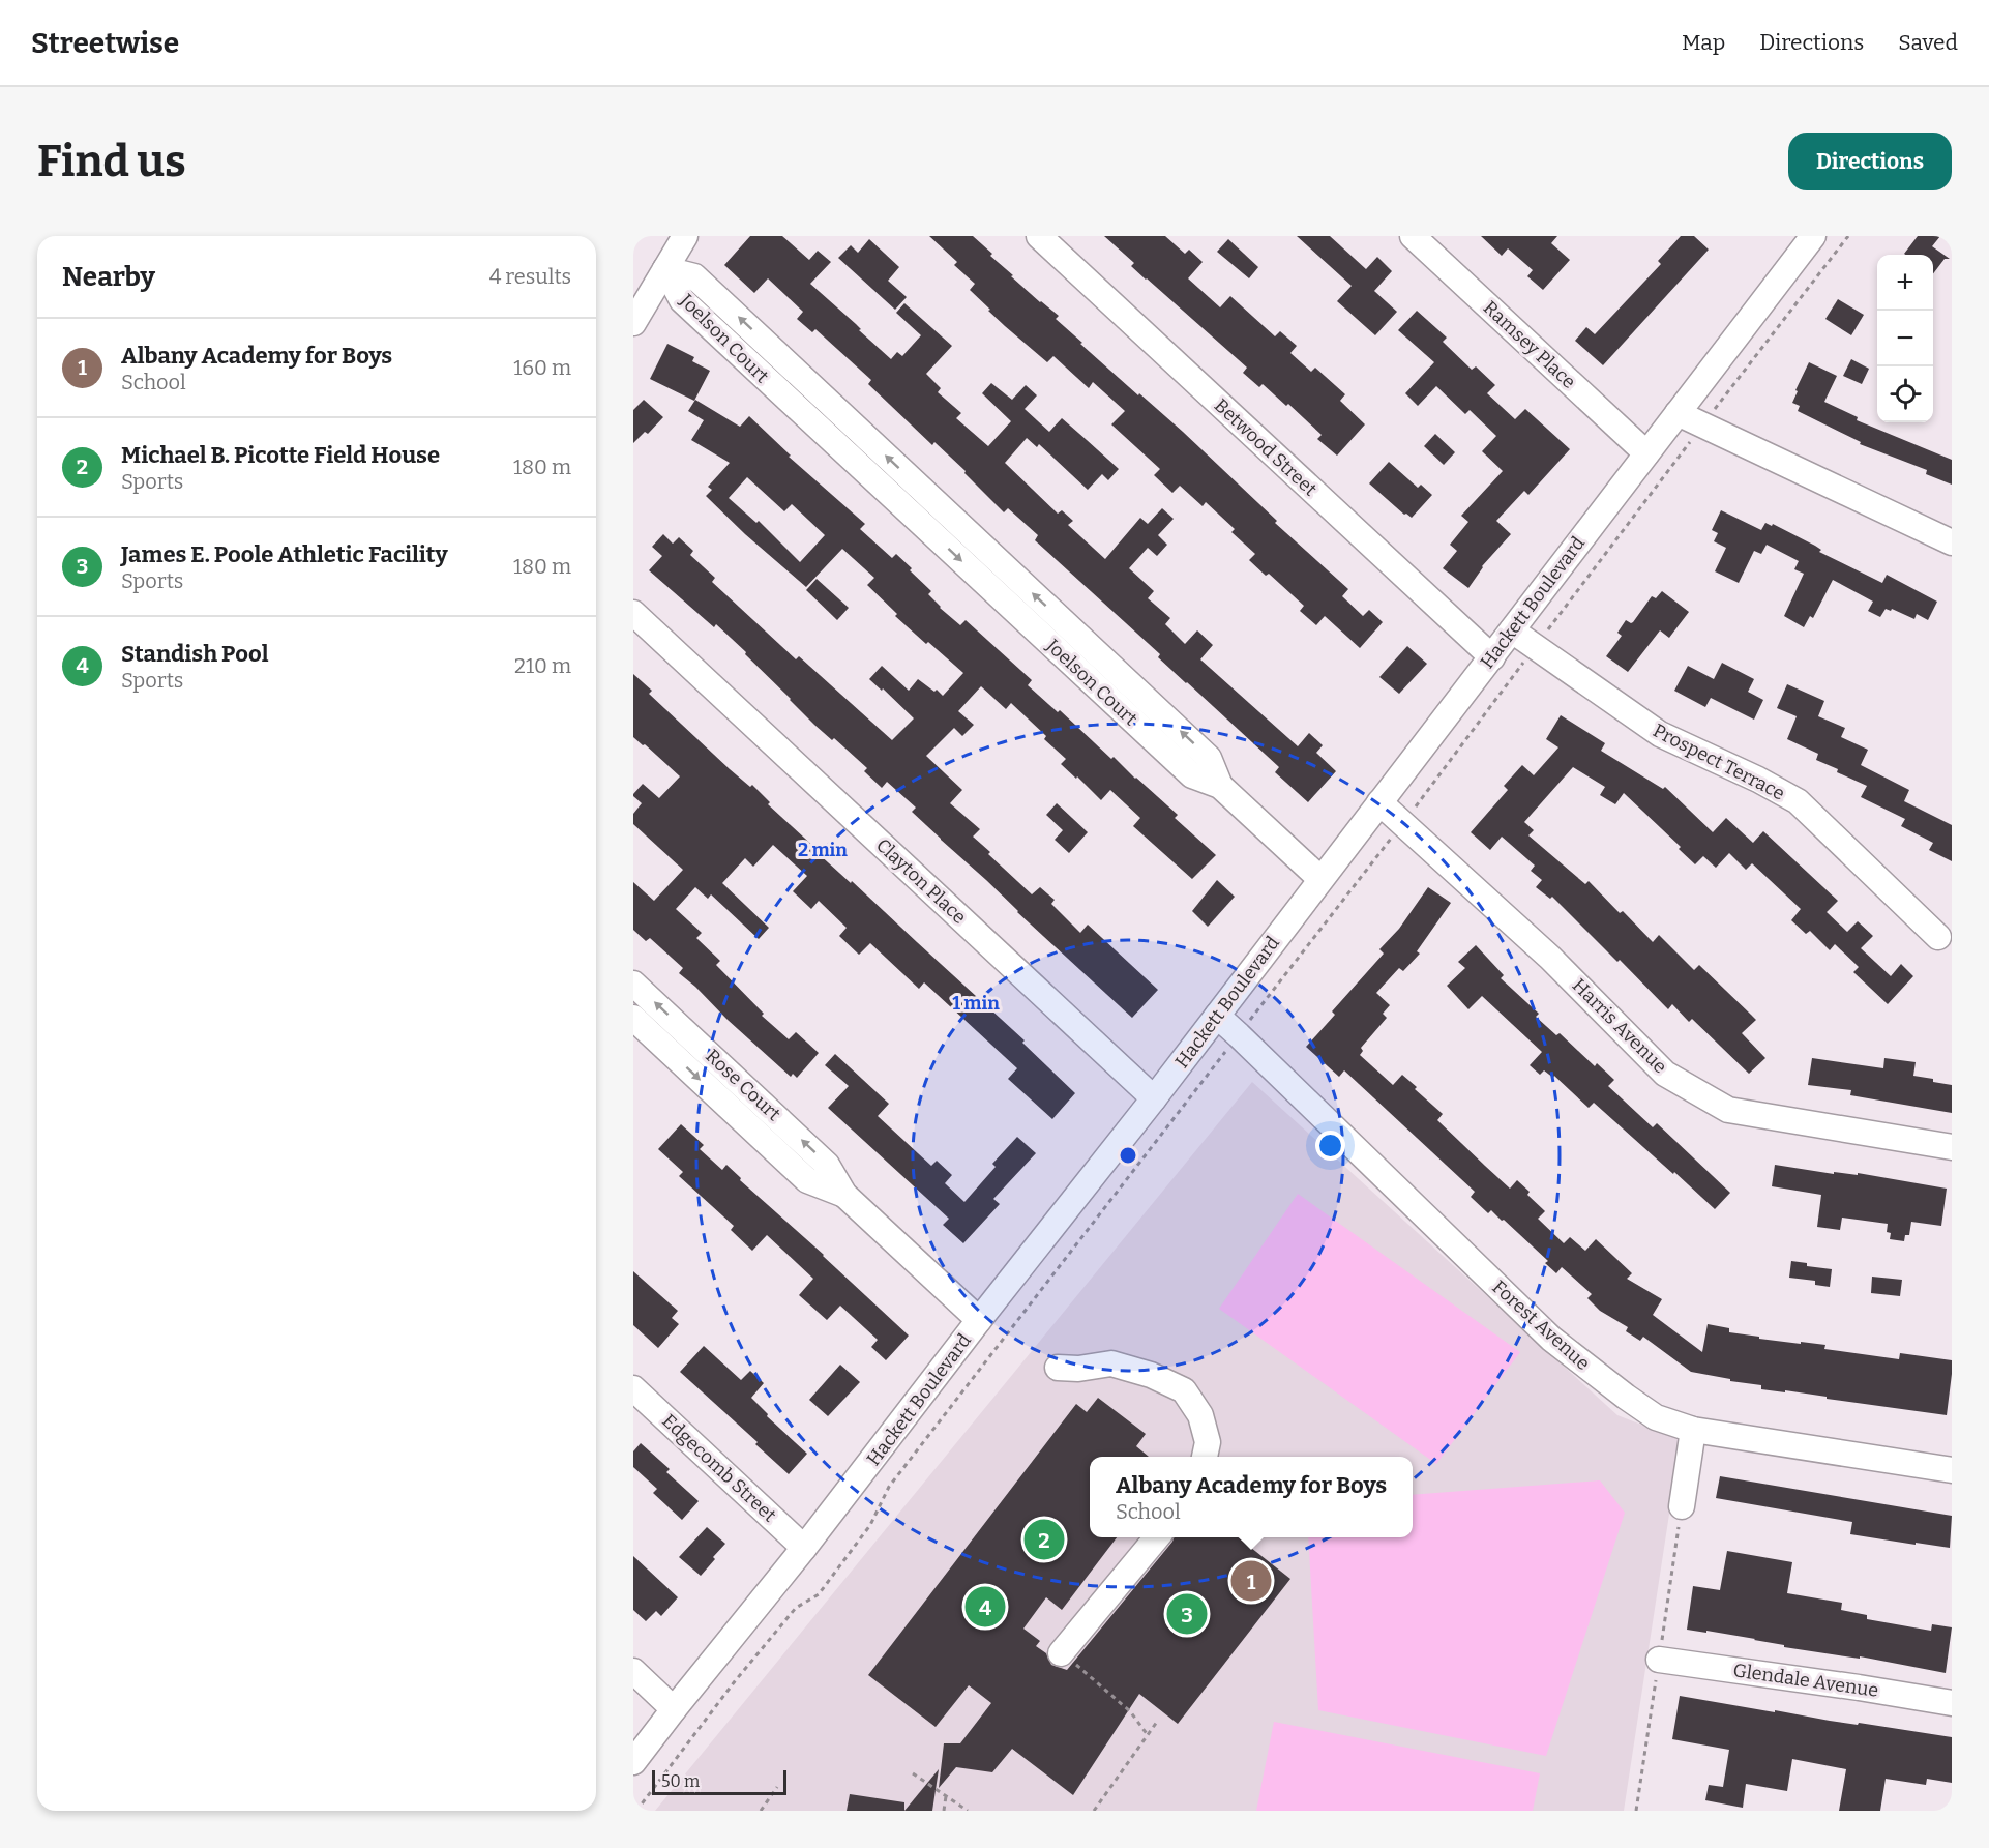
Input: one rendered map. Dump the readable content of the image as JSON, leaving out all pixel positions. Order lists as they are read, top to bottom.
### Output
{
  "streets": {
    "street": [
      "Joelson Court",
      "Ramsey Place",
      "Betwood Street",
      "Hackett Boulevard",
      "Prospect Terrace",
      "Clayton Place",
      "Harris Avenue",
      "Rose Court",
      "Forest Avenue",
      "Edgecomb Street",
      "Glendale Avenue"
    ]
  },
  "crossings": [
    ["Joelson Court", "Hackett Boulevard"],
    ["Ramsey Place", "Hackett Boulevard"],
    ["Betwood Street", "Hackett Boulevard"],
    ["Hackett Boulevard", "Prospect Terrace"],
    ["Hackett Boulevard", "Clayton Place"],
    ["Hackett Boulevard", "Harris Avenue"],
    ["Hackett Boulevard", "Rose Court"],
    ["Hackett Boulevard", "Forest Avenue"],
    ["Hackett Boulevard", "Edgecomb Street"]
  ],
  "scale_bar": "50 m",
  "page": {
    "header": "Streetwise",
    "nav": ["Map", "Directions", "Saved"],
    "buttons": "Directions",
    "title": "Find us",
    "heading": ["Nearby", "4 results"],
    "map_buttons": ["+", "−"],
    "list": [
      {
        "mark": "1",
        "name": "Albany Academy for Boys",
        "note": "School",
        "value": "160 m"
      },
      {
        "mark": "2",
        "name": "Michael B. Picotte Field House",
        "note": "Sports",
        "value": "180 m"
      },
      {
        "mark": "3",
        "name": "James E. Poole Athletic Facility",
        "note": "Sports",
        "value": "180 m"
      },
      {
        "mark": "4",
        "name": "Standish Pool",
        "note": "Sports",
        "value": "210 m"
      }
    ],
    "popup": ["Albany Academy for Boys", "School"],
    "pins": [
      "2",
      "1",
      "4",
      "3"
    ],
    "scale": "50 m"
  },
  "rings": ["2 min", "1 min"]
}
